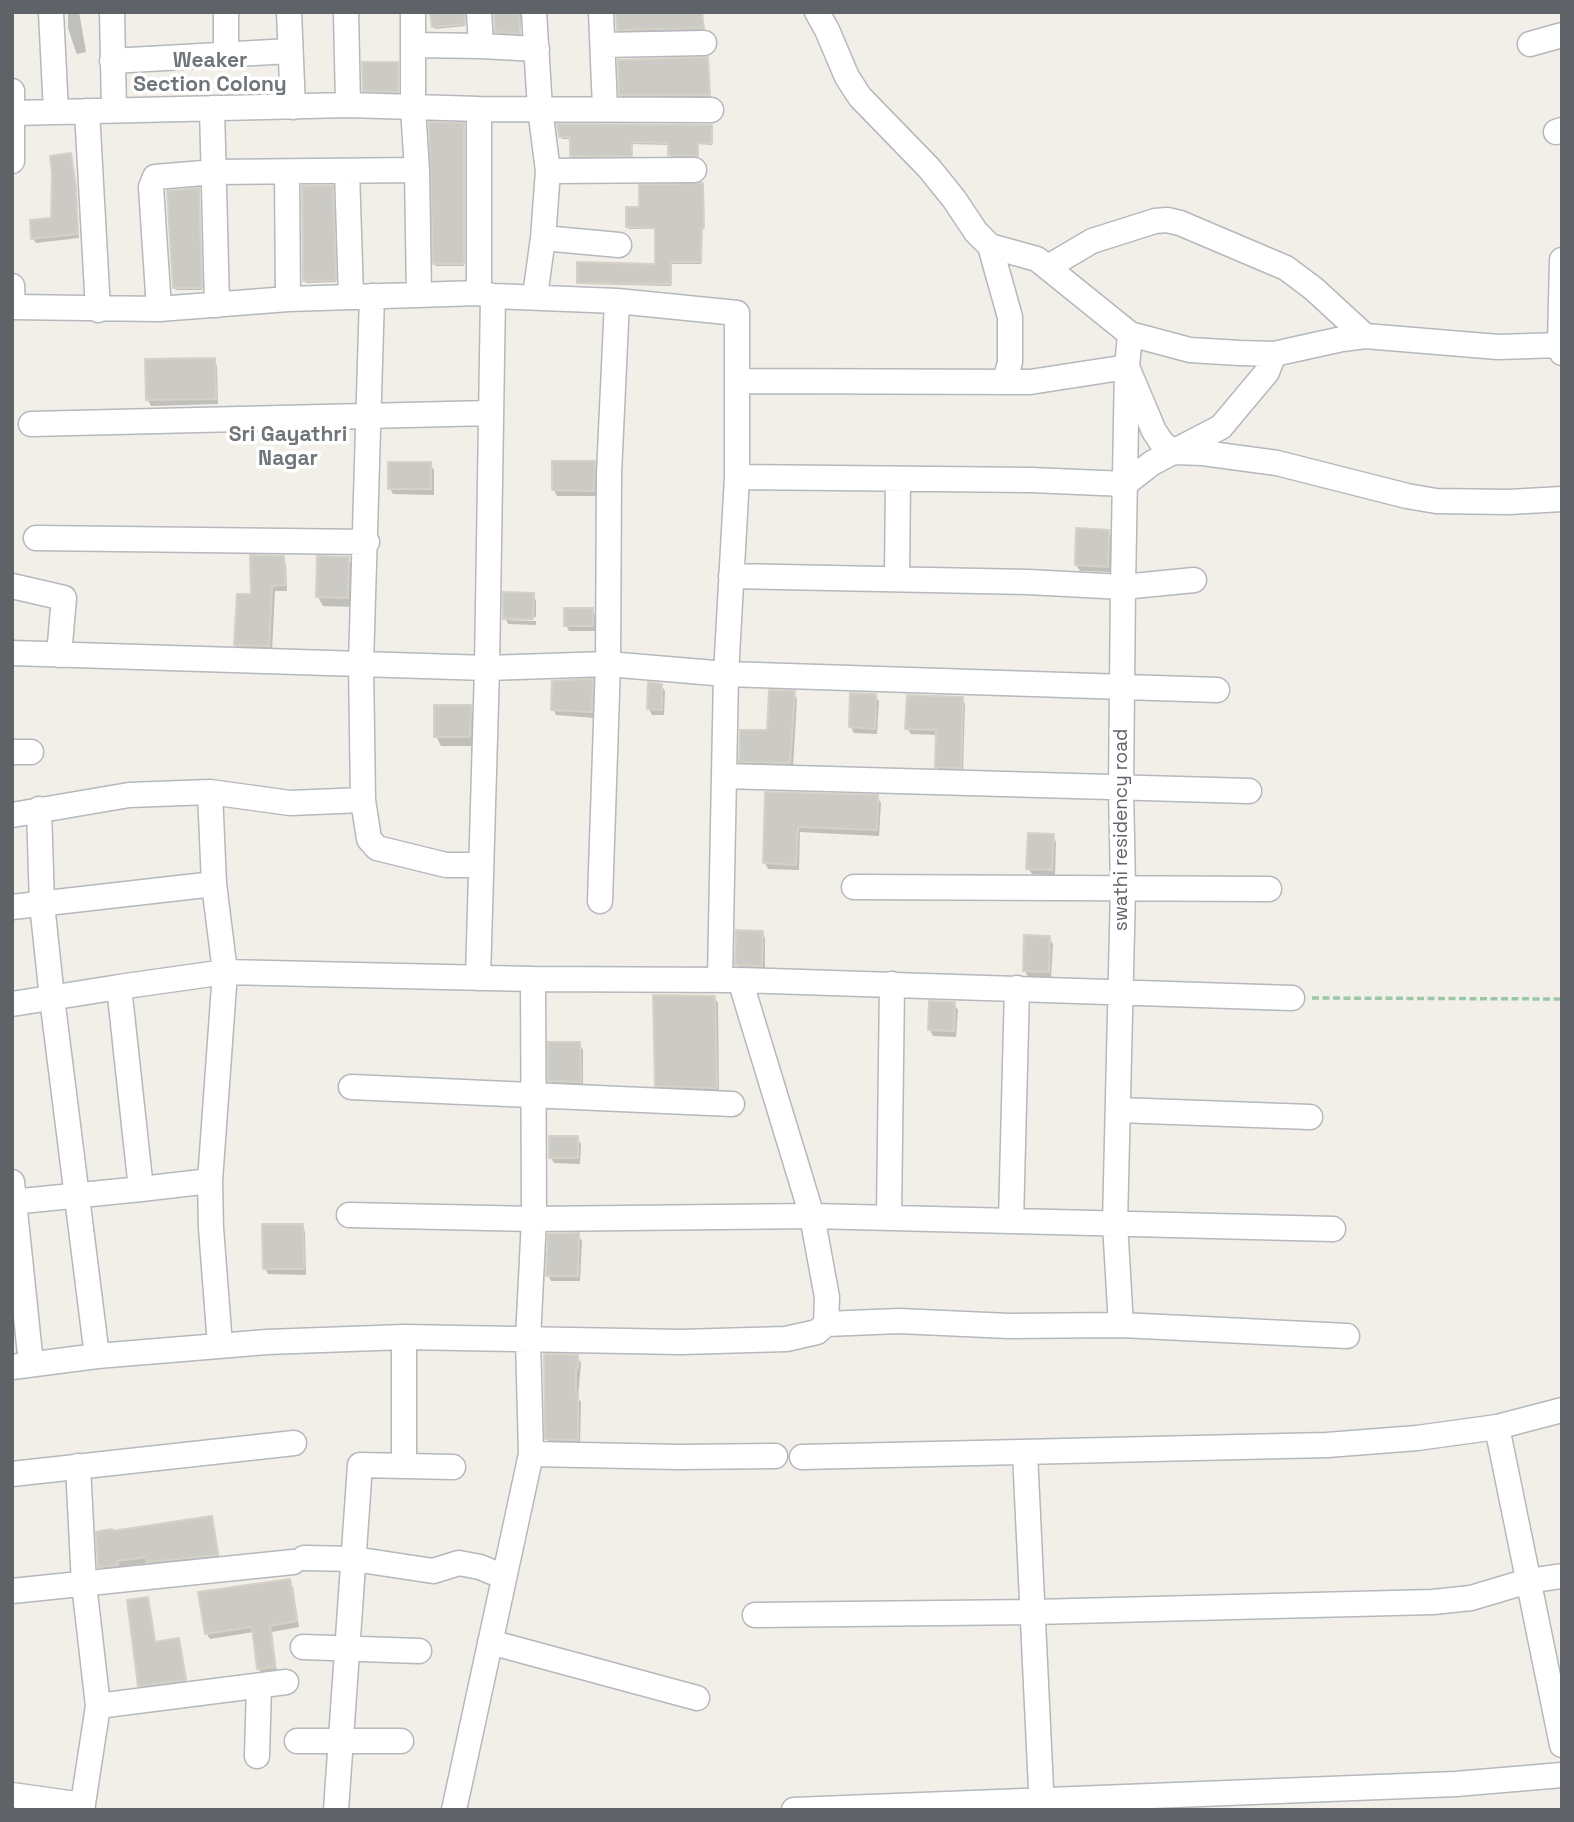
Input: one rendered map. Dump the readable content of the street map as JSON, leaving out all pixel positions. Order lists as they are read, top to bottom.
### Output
{
  "streets": {
    "street": ["swathi residency road"]
  },
  "districts": ["Weaker Section Colony", "Sri Gayathri Nagar"]
}
